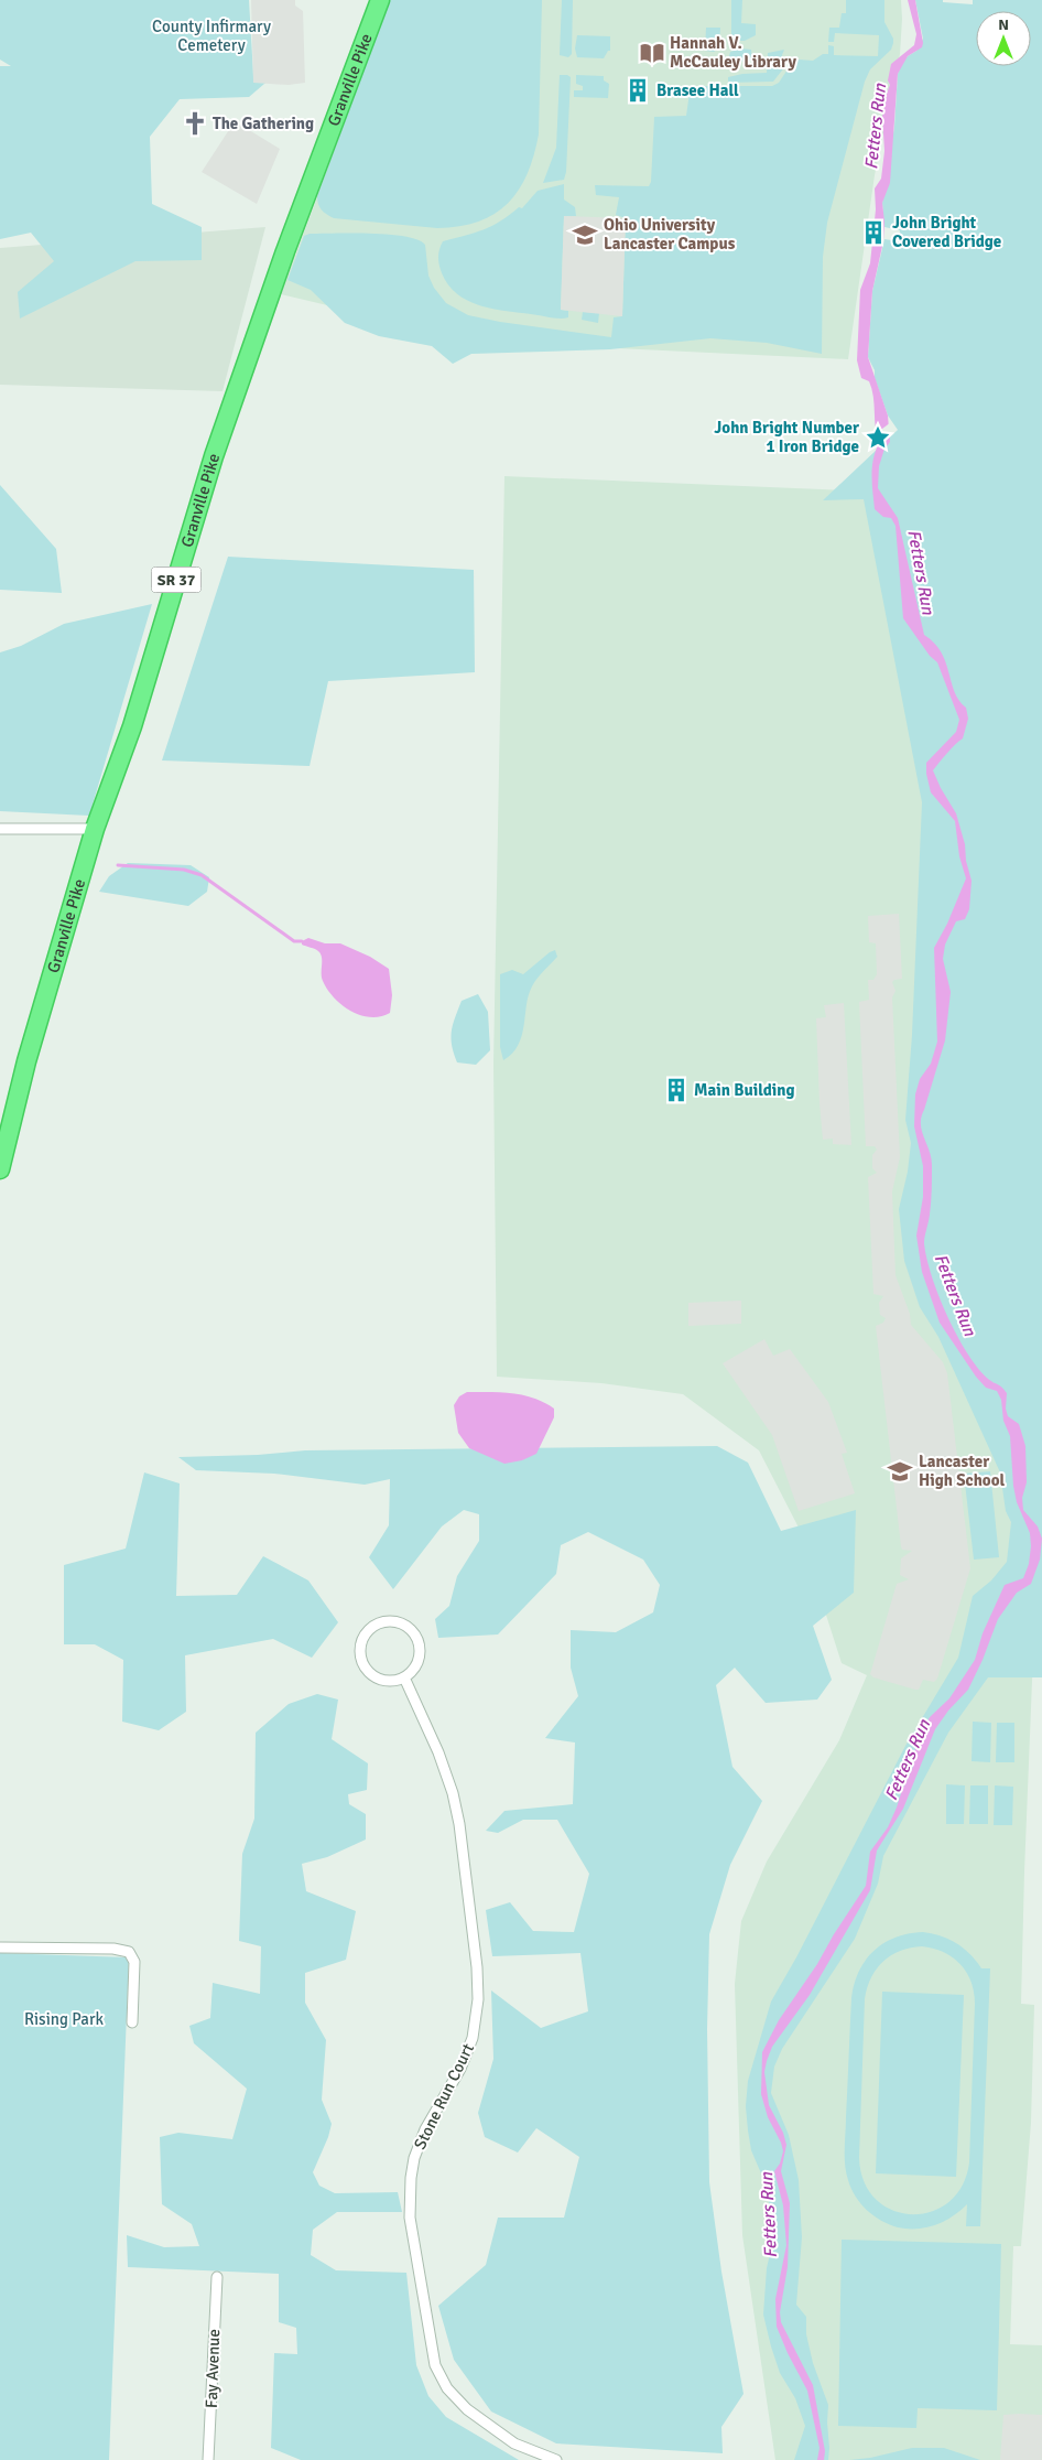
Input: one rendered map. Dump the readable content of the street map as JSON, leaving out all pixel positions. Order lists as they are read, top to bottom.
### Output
{
  "streets": {
    "highway": ["Granville Pike", "SR 37"],
    "street": ["Stone Run Court", "Fay Avenue"]
  },
  "water": ["Fetters Run"],
  "parks": ["County Infirmary Cemetery", "Rising Park"],
  "places": {
    "library": ["Hannah V. McCauley Library"],
    "building": ["Brasee Hall", "John Bright Covered Bridge", "Main Building"],
    "church": ["The Gathering"],
    "school or university": ["Ohio University Lancaster Campus", "Lancaster High School"],
    "place": ["John Bright Number 1 Iron Bridge"]
  },
  "north": "top"
}
